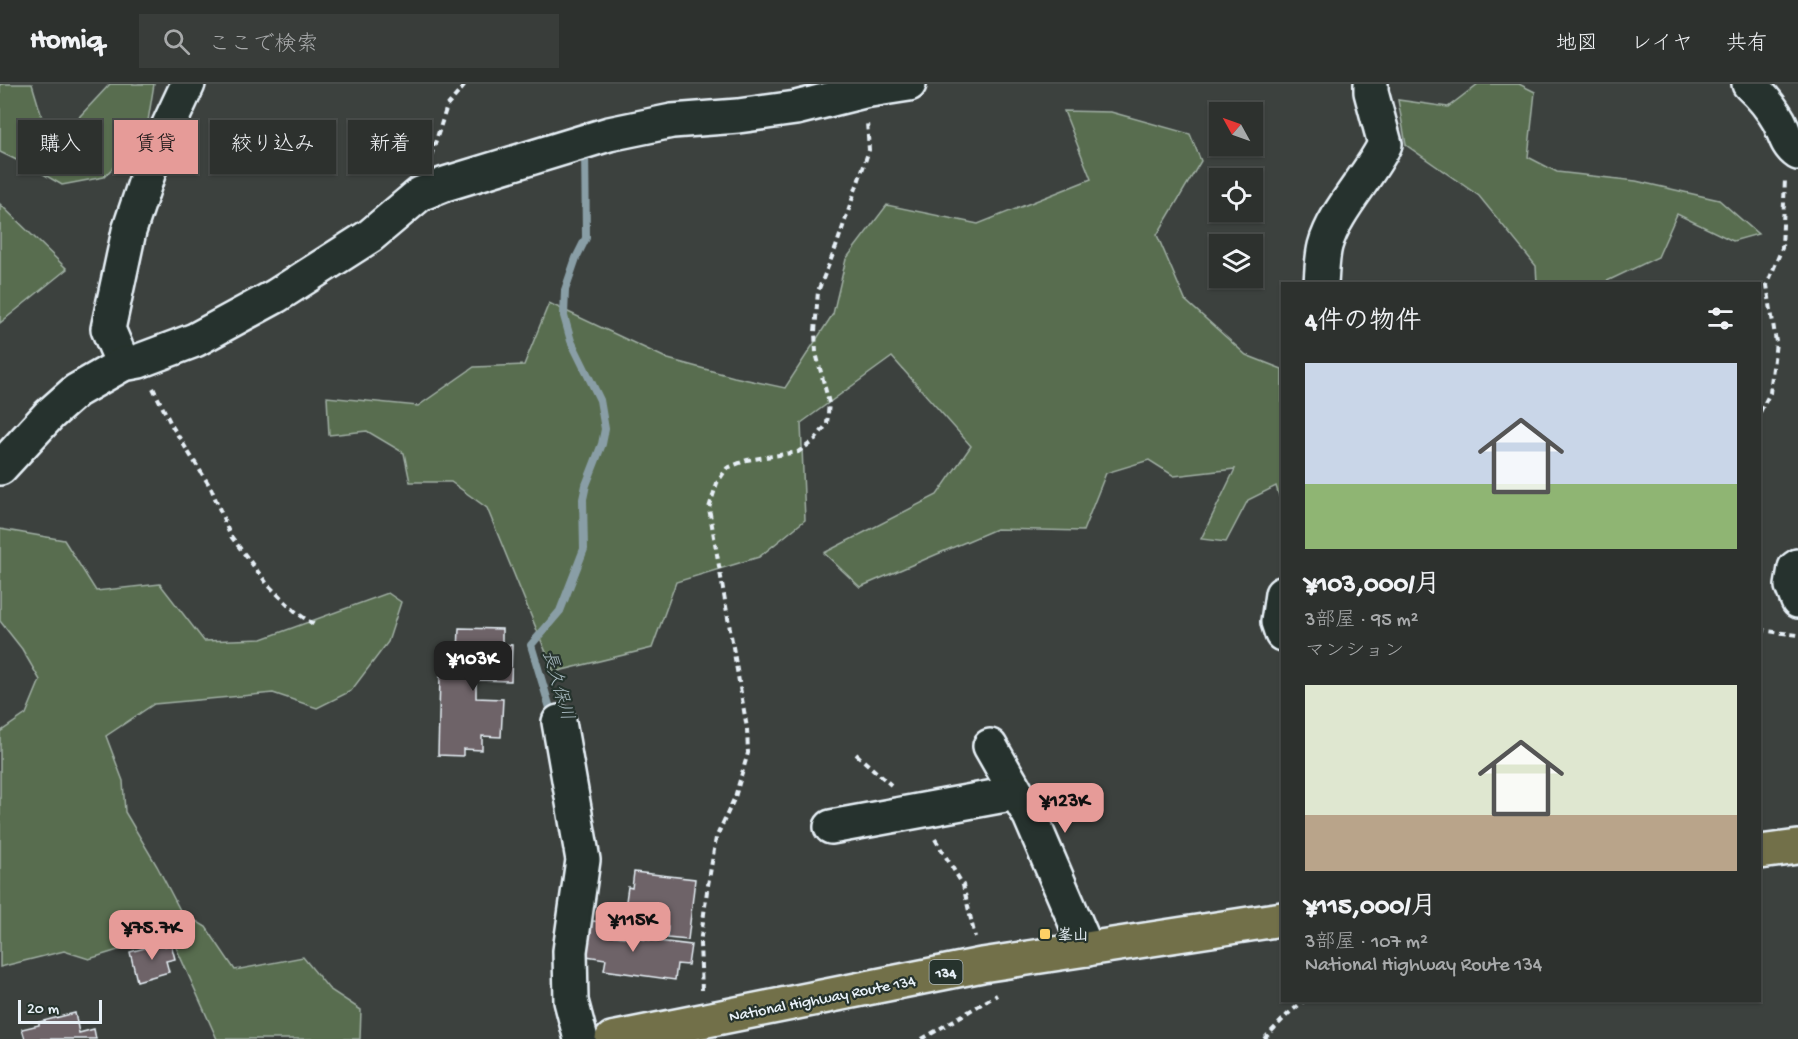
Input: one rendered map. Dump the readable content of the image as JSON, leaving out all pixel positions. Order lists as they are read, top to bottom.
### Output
{
  "streets": {
    "highway": ["134", "National Highway Route 134"]
  },
  "water": ["長久保川"],
  "places": {
    "transit": ["峯山"]
  },
  "scale_bar": "20 m",
  "north": "top left",
  "page": {
    "header": "Homiq",
    "search": "ここで検索",
    "nav": ["地図", "レイヤ", "共有"],
    "chip": [
      "購入",
      "賃貸",
      "絞り込み",
      "新着"
    ],
    "heading": "4件の物件",
    "list": [
      {
        "name": "¥103,000/月",
        "note": "3部屋 · 95 m² · マンション"
      },
      {
        "name": "¥115,000/月",
        "note": "3部屋 · 107 m² · National Highway Route 134"
      }
    ],
    "price": [
      "¥103K",
      "¥123K",
      "¥115K",
      "¥75.7K"
    ],
    "scale": "20 m"
  }
}
